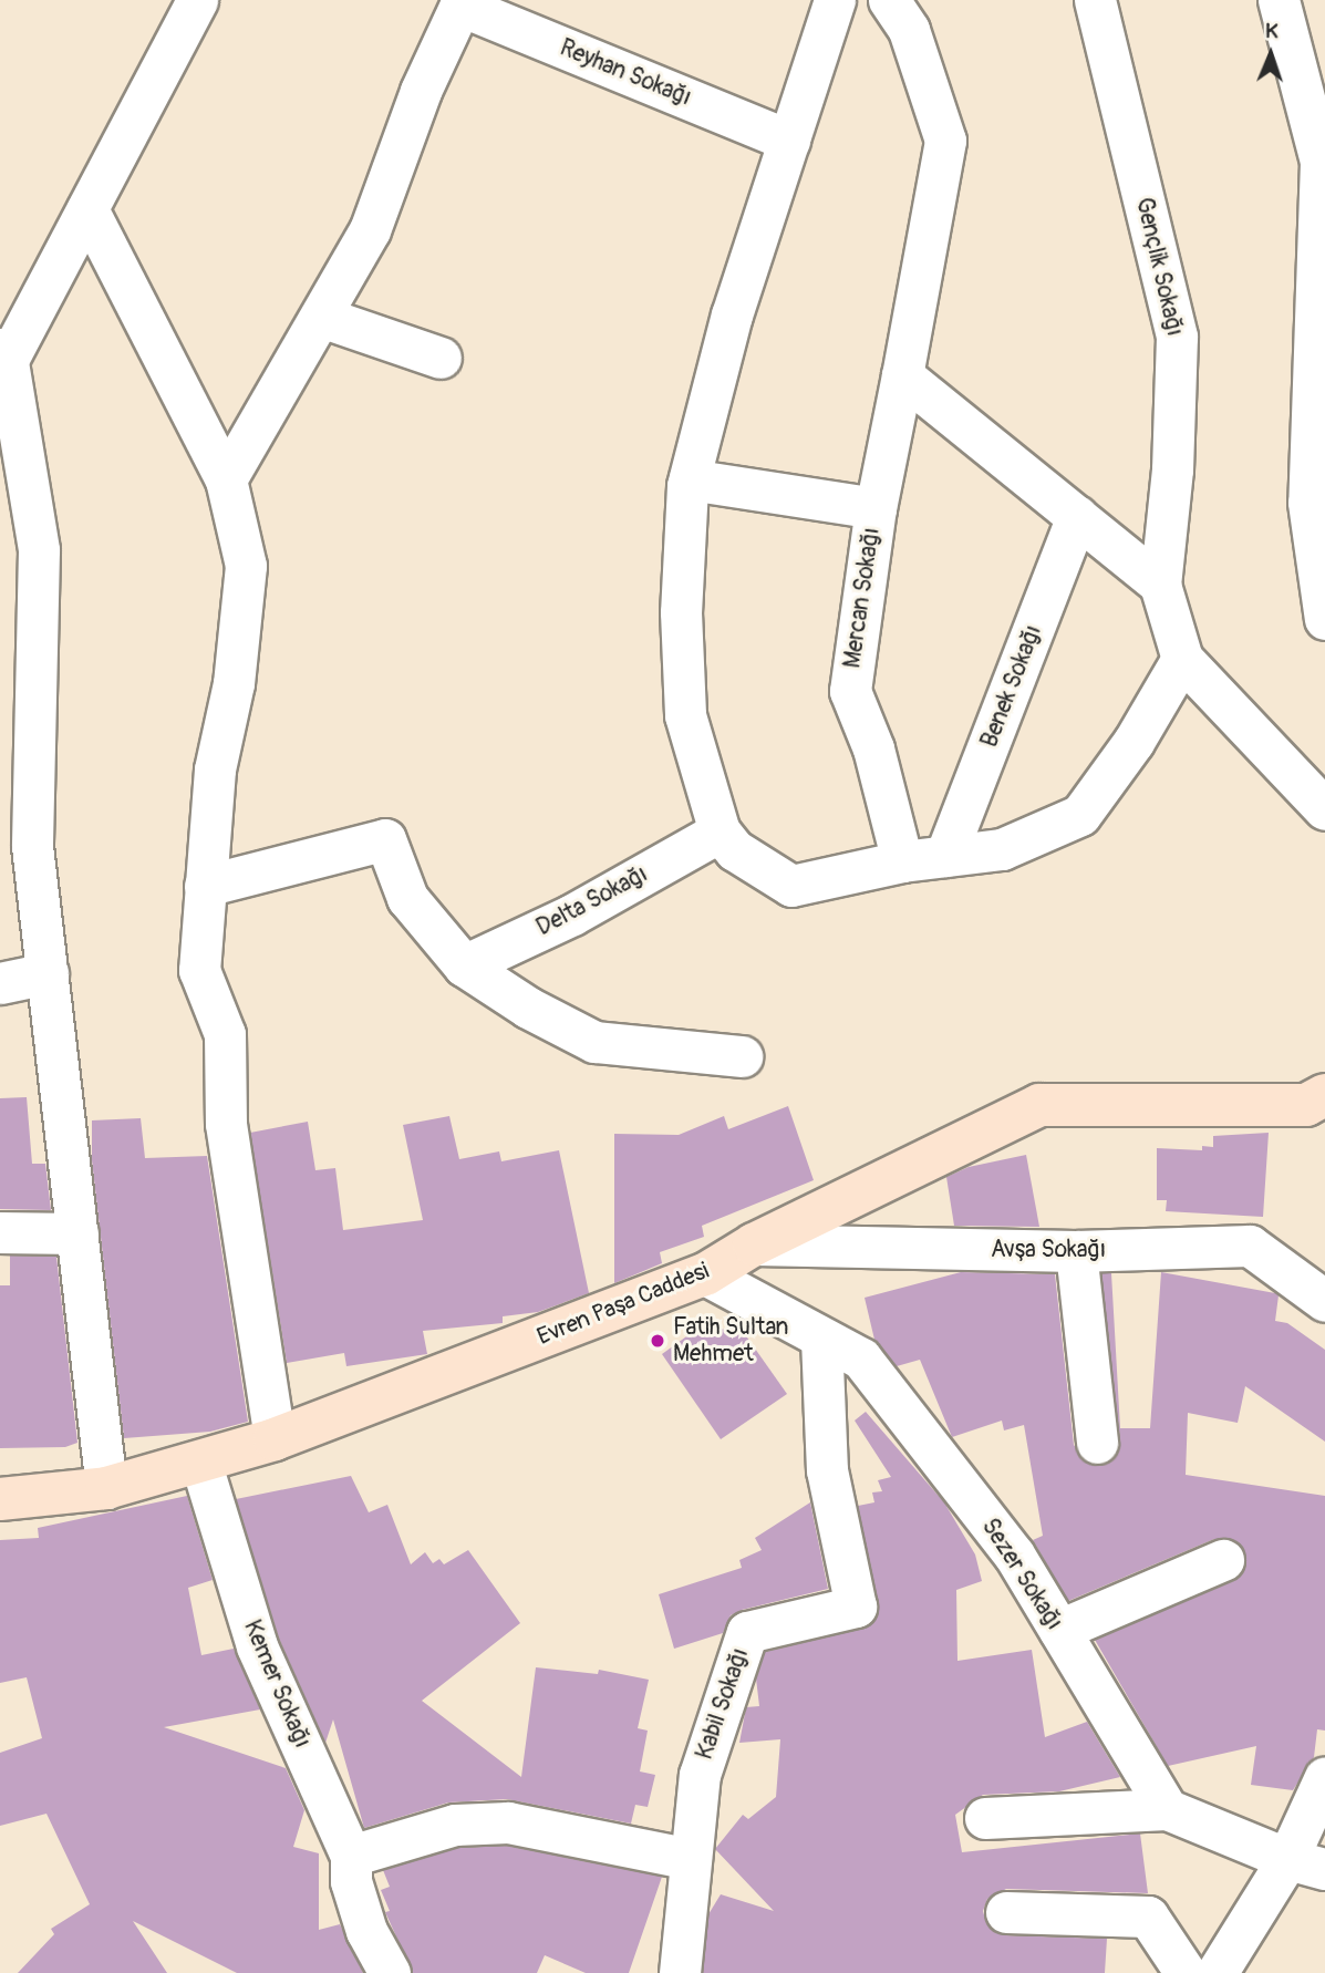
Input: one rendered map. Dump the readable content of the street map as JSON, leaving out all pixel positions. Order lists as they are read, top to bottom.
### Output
{
  "streets": {
    "main road": ["Evren Paşa Caddesi"],
    "street": [
      "Reyhan Sokağı",
      "Gençlik Sokağı",
      "Mercan Sokağı",
      "Benek Sokağı",
      "Delta Sokağı",
      "Avşa Sokağı",
      "Sezer Sokağı",
      "Kemer Sokağı",
      "Kabil Sokağı"
    ]
  },
  "crossings": [
    ["Avşa Sokağı", "Evren Paşa Caddesi"],
    ["Evren Paşa Caddesi", "Sezer Sokağı"],
    ["Evren Paşa Caddesi", "Kemer Sokağı"],
    ["Sezer Sokağı", "Kabil Sokağı"]
  ],
  "places": ["Fatih Sultan Mehmet"],
  "north": "top"
}
